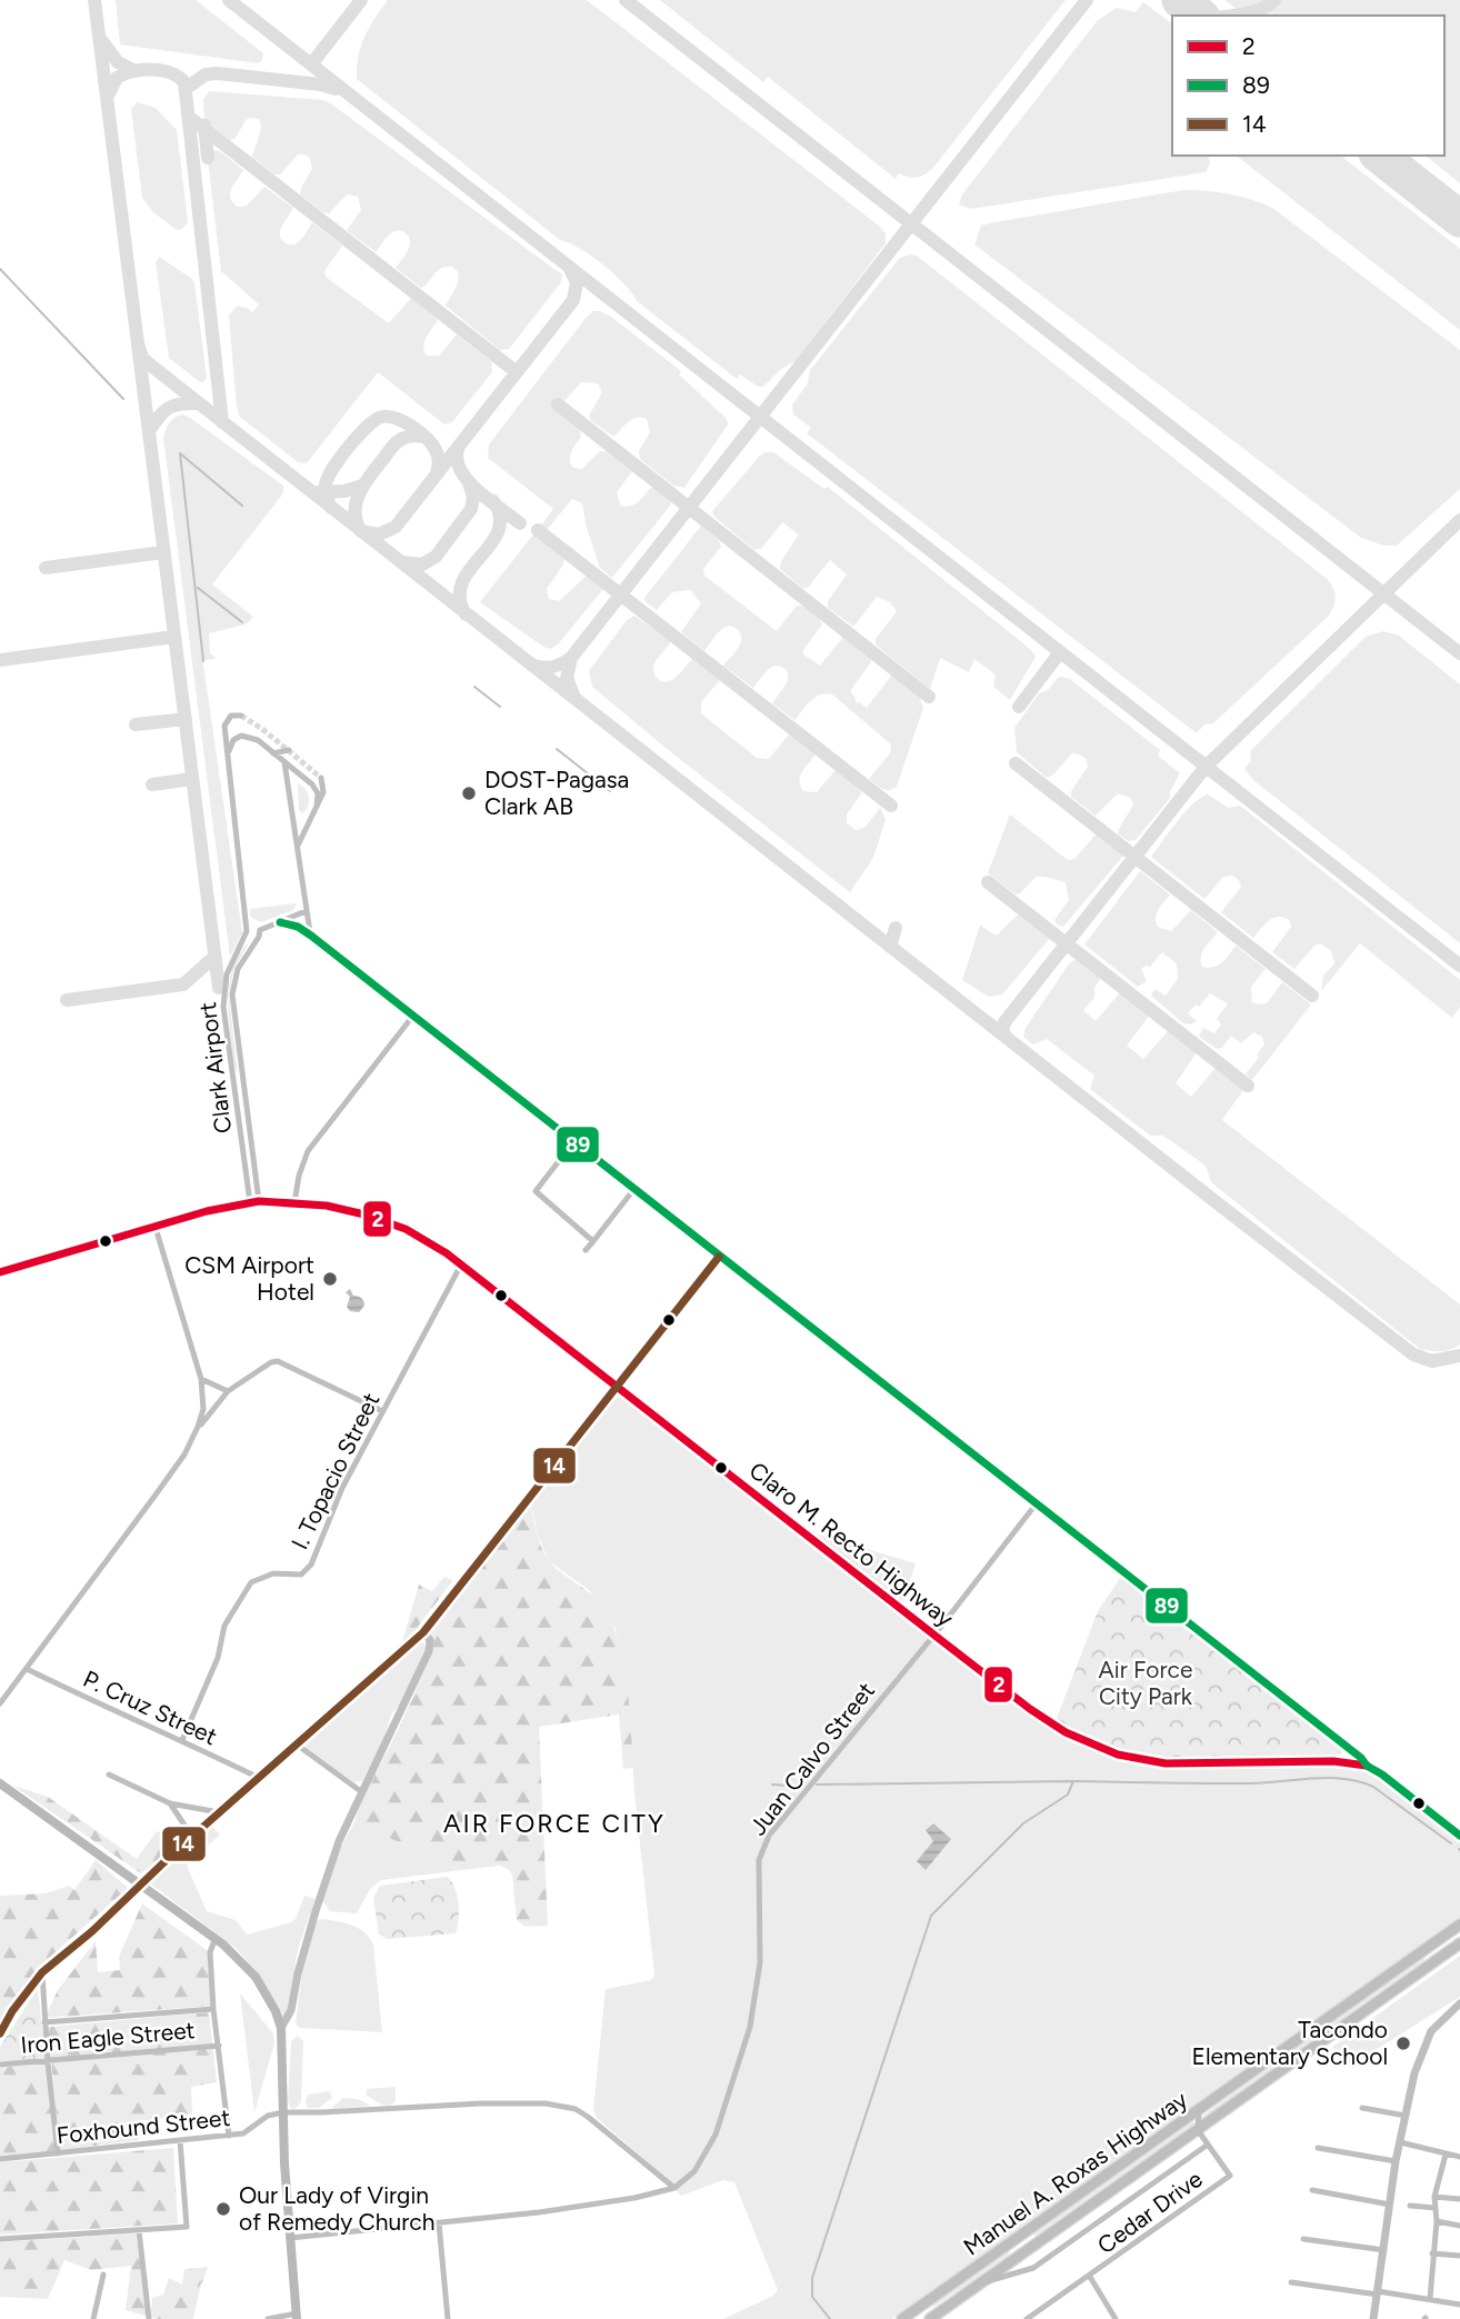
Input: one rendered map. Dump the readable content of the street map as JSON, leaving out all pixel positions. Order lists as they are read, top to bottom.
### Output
{
  "streets": {
    "main road": ["Claro M. Recto Highway", "Manuel A. Roxas Highway"],
    "street": [
      "Clark Airport",
      "I. Topacio Street",
      "P. Cruz Street",
      "Juan Calvo Street",
      "Iron Eagle Street",
      "Foxhound Street",
      "Cedar Drive"
    ]
  },
  "crossings": [
    ["Clark Airport", "Claro M. Recto Highway"],
    ["I. Topacio Street", "Claro M. Recto Highway"],
    ["I. Topacio Street", "P. Cruz Street"],
    ["Claro M. Recto Highway", "Juan Calvo Street"]
  ],
  "districts": ["AIR FORCE CITY"],
  "parks": ["Air Force City Park"],
  "places": [
    "DOST-Pagasa Clark AB",
    "CSM Airport Hotel",
    "Tacondo Elementary School",
    "Our Lady of Virgin of Remedy Church"
  ],
  "lines": ["transit line 89", "transit line 2", "transit line 14"],
  "legend": ["2", "89", "14"]
}
